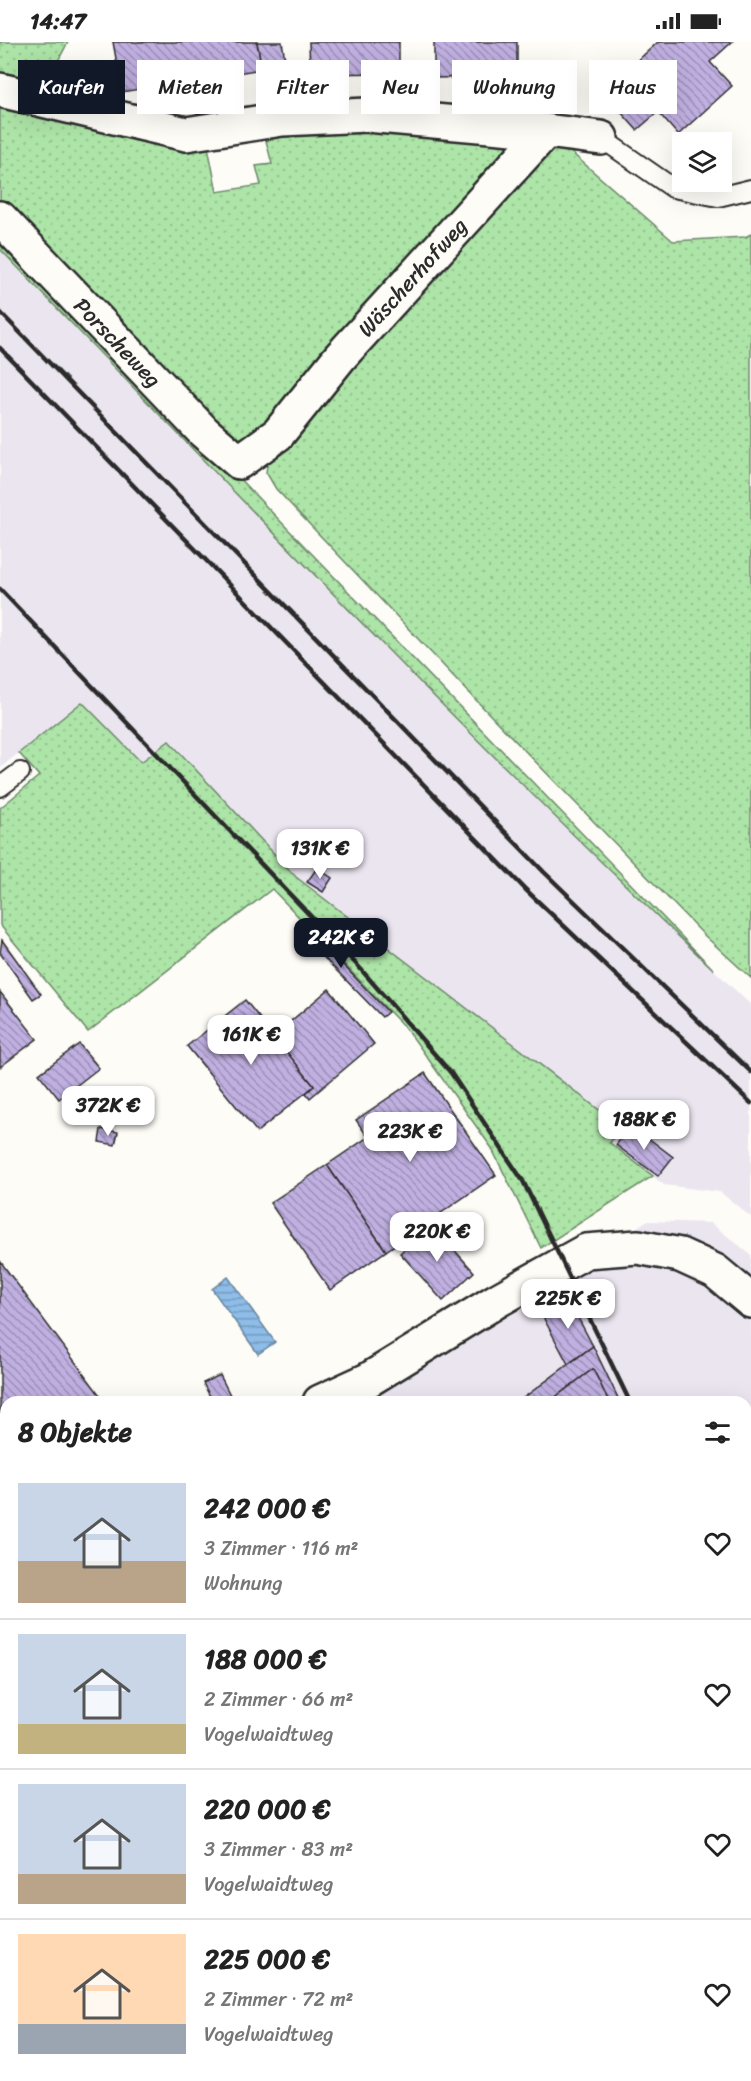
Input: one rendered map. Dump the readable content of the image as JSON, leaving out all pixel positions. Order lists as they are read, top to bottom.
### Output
{
  "streets": {
    "street": ["Wäscherhofweg", "Porscheweg"]
  },
  "crossings": [
    ["Wäscherhofweg", "Porscheweg"]
  ],
  "page": {
    "status": "14:47",
    "chip": [
      "Kaufen",
      "Mieten",
      "Filter",
      "Neu",
      "Wohnung",
      "Haus"
    ],
    "price": [
      "131K €",
      "242K €",
      "161K €",
      "372K €",
      "188K €",
      "223K €",
      "220K €",
      "225K €"
    ],
    "heading": "8 Objekte",
    "list": [
      {
        "name": "242 000 €",
        "note": "3 Zimmer · 116 m² · Wohnung"
      },
      {
        "name": "188 000 €",
        "note": "2 Zimmer · 66 m² · Vogelwaidtweg"
      },
      {
        "name": "220 000 €",
        "note": "3 Zimmer · 83 m² · Vogelwaidtweg"
      },
      {
        "name": "225 000 €",
        "note": "2 Zimmer · 72 m² · Vogelwaidtweg"
      }
    ]
  }
}
